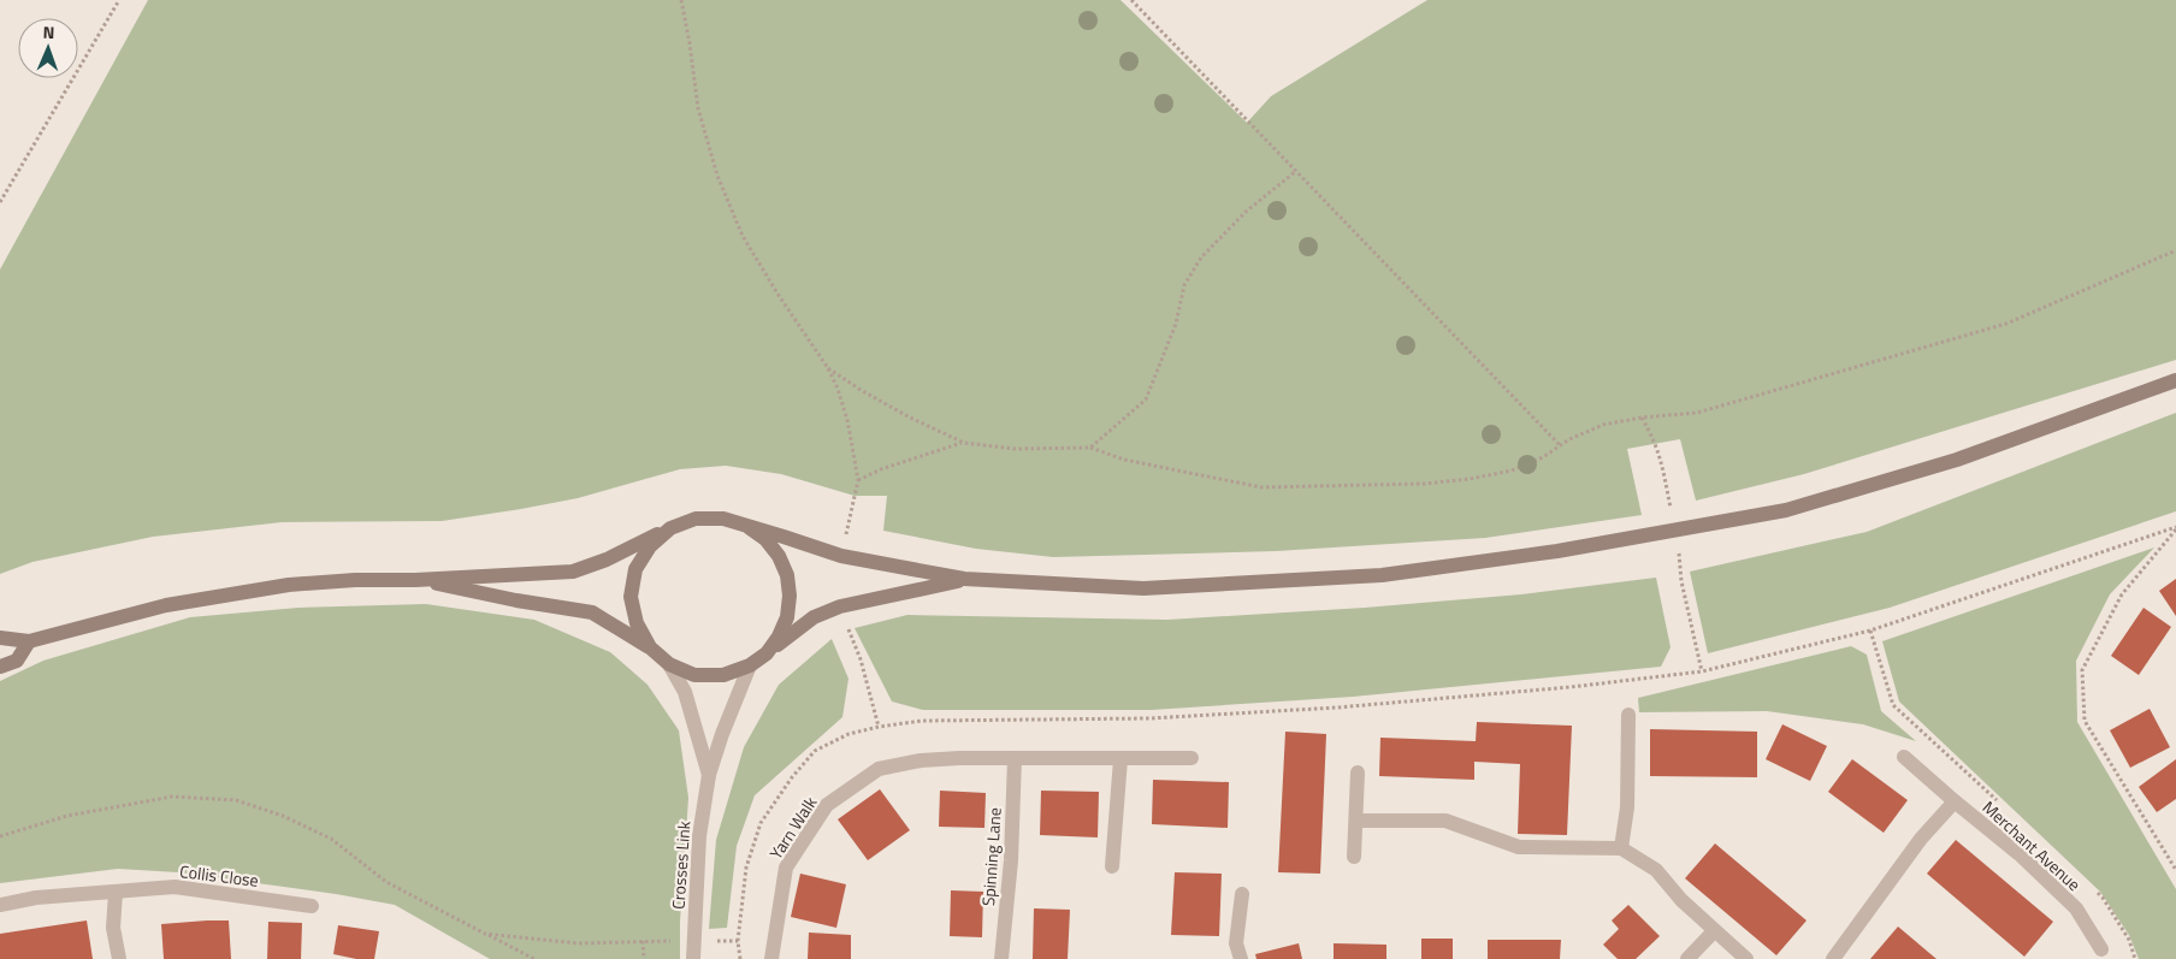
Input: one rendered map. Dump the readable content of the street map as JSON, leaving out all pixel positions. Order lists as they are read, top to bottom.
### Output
{
  "streets": {
    "street": [
      "Yarn Walk",
      "Merchant Avenue",
      "Spinning Lane",
      "Crosses Link",
      "Collis Close"
    ]
  },
  "crossings": [
    ["Yarn Walk", "Spinning Lane"]
  ],
  "north": "top"
}
